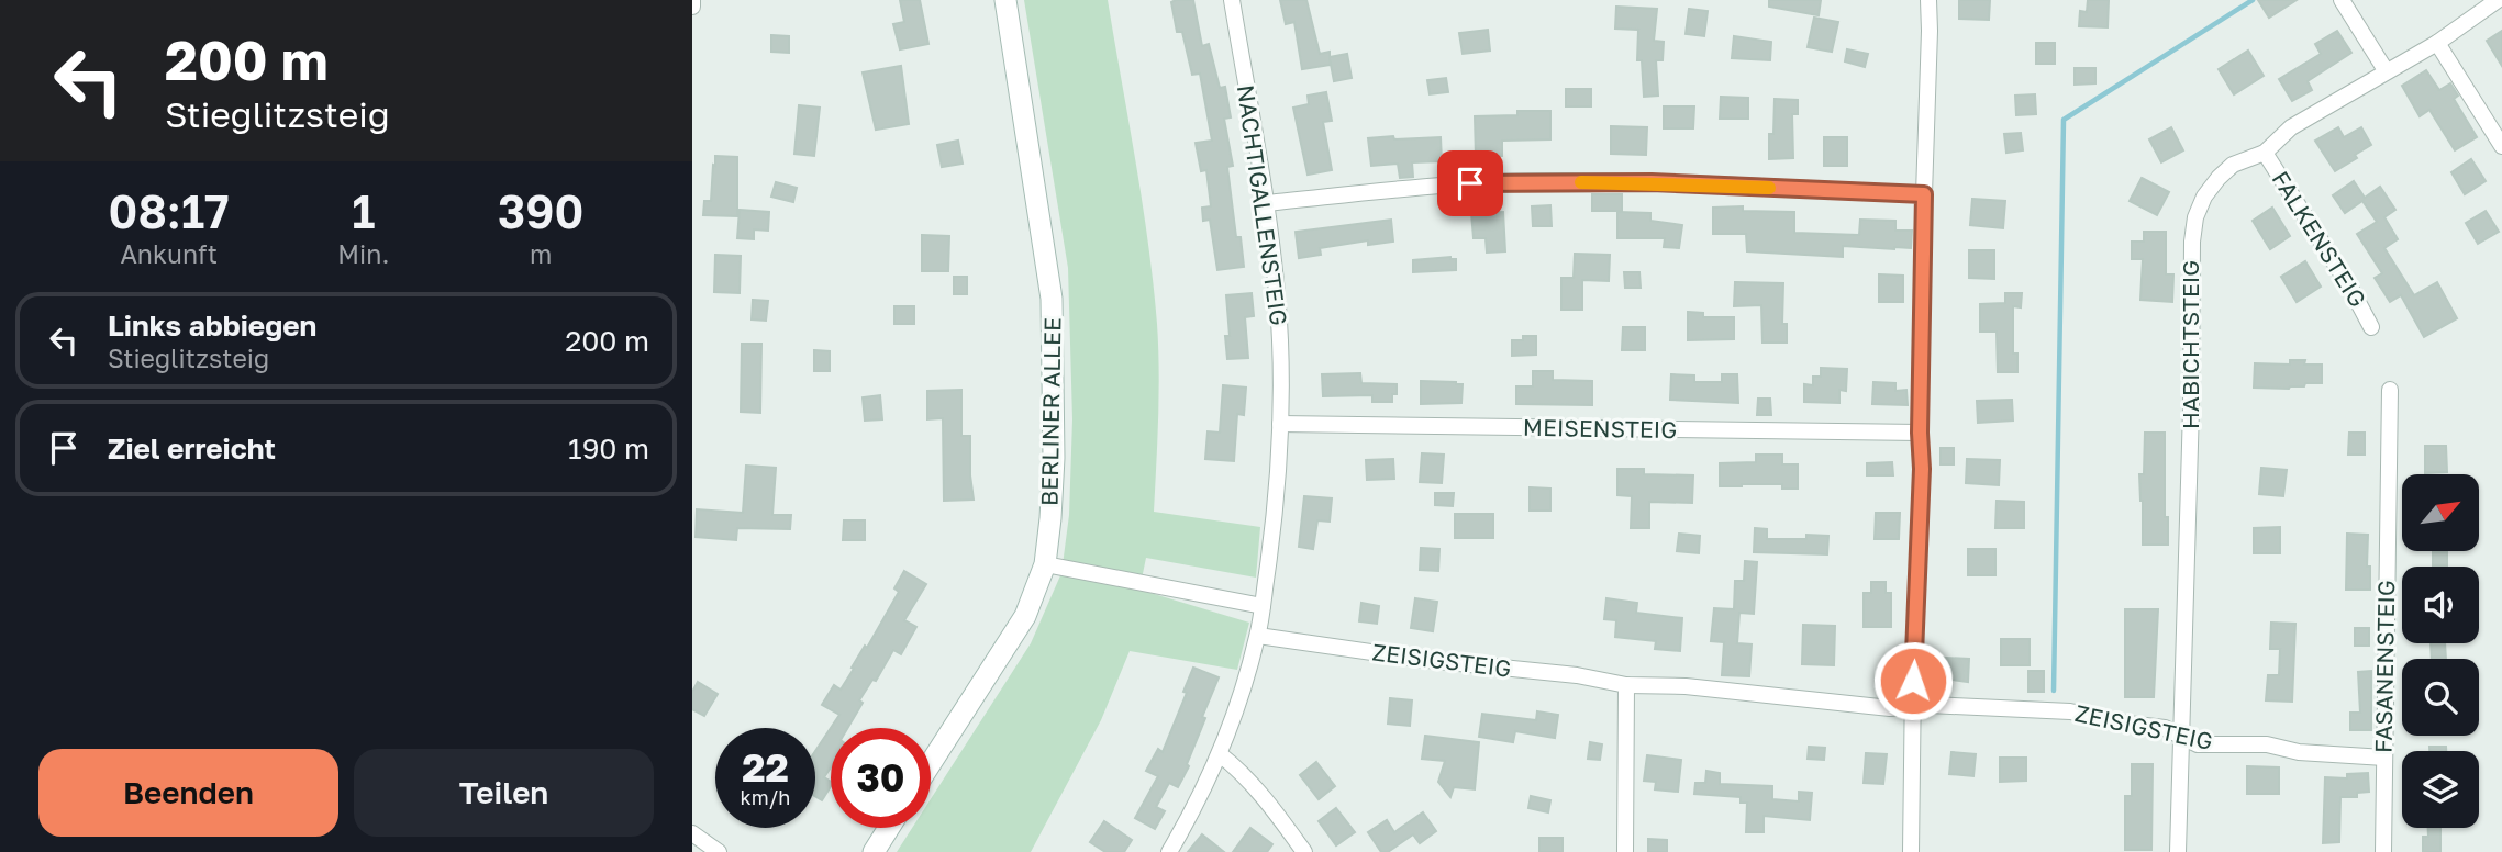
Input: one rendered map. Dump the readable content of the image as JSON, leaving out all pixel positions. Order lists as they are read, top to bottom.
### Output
{
  "streets": {
    "main road": ["BERLINER ALLEE"],
    "street": [
      "NACHTIGALLENSTEIG",
      "FALKENSTEIG",
      "HABICHTSTEIG",
      "MEISENSTEIG",
      "ZEISIGSTEIG",
      "FASANENSTEIG"
    ]
  },
  "crossings": [
    ["NACHTIGALLENSTEIG", "MEISENSTEIG"],
    ["NACHTIGALLENSTEIG", "ZEISIGSTEIG"],
    ["FALKENSTEIG", "HABICHTSTEIG"],
    ["HABICHTSTEIG", "ZEISIGSTEIG"],
    ["ZEISIGSTEIG", "FASANENSTEIG"]
  ],
  "north": "top right",
  "page": {
    "turn": ["200 m", "Stieglitzsteig"],
    "eta": [
      "08:17",
      "Ankunft",
      "1",
      "Min.",
      "390",
      "m"
    ],
    "list": [
      {
        "name": "Links abbiegen",
        "note": "Stieglitzsteig",
        "value": "200 m"
      },
      {
        "name": "Ziel erreicht",
        "value": "190 m"
      }
    ],
    "speed": "22 km/h",
    "limit": "30",
    "buttons": ["Beenden", "Teilen"]
  }
}
